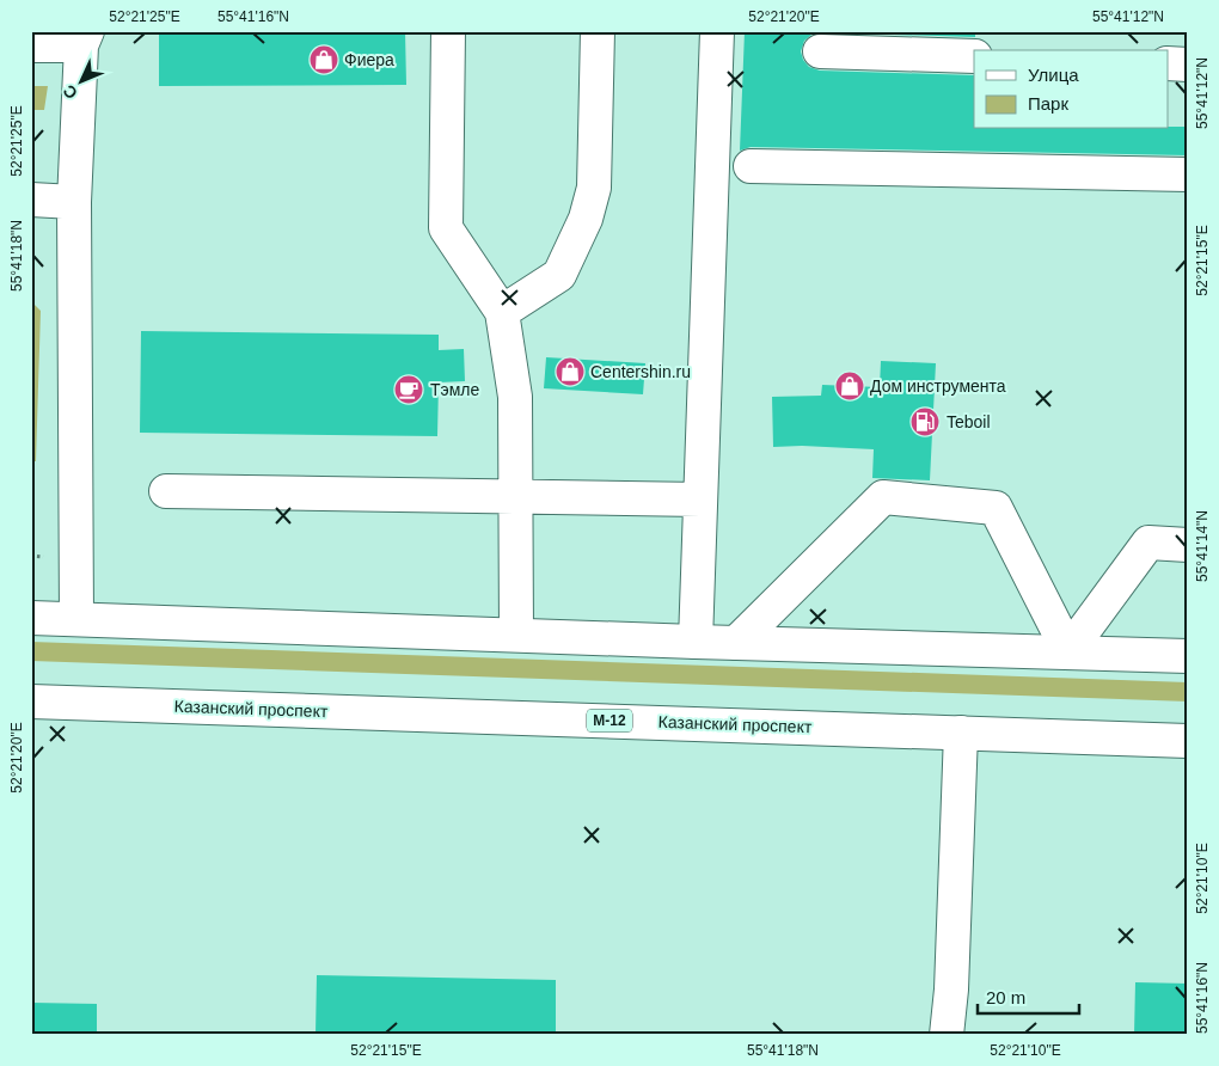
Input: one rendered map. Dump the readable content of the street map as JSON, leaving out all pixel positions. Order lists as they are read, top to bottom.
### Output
{
  "streets": {
    "main road": ["Казанский проспект", "М-12"]
  },
  "places": {
    "shop": ["Фиера", "Centershin.ru", "Дом инструмента"],
    "cafe": ["Тэмле"],
    "fuel station": ["Teboil"]
  },
  "legend": ["Улица", "Парк"],
  "scale_bar": "20 m",
  "north": "bottom left",
  "coordinates": [
    "52°21'25\"E",
    "55°41'16\"N",
    "52°21'20\"E",
    "55°41'12\"N",
    "55°41'18\"N",
    "52°21'15\"E",
    "55°41'14\"N",
    "52°21'10\"E"
  ]
}
